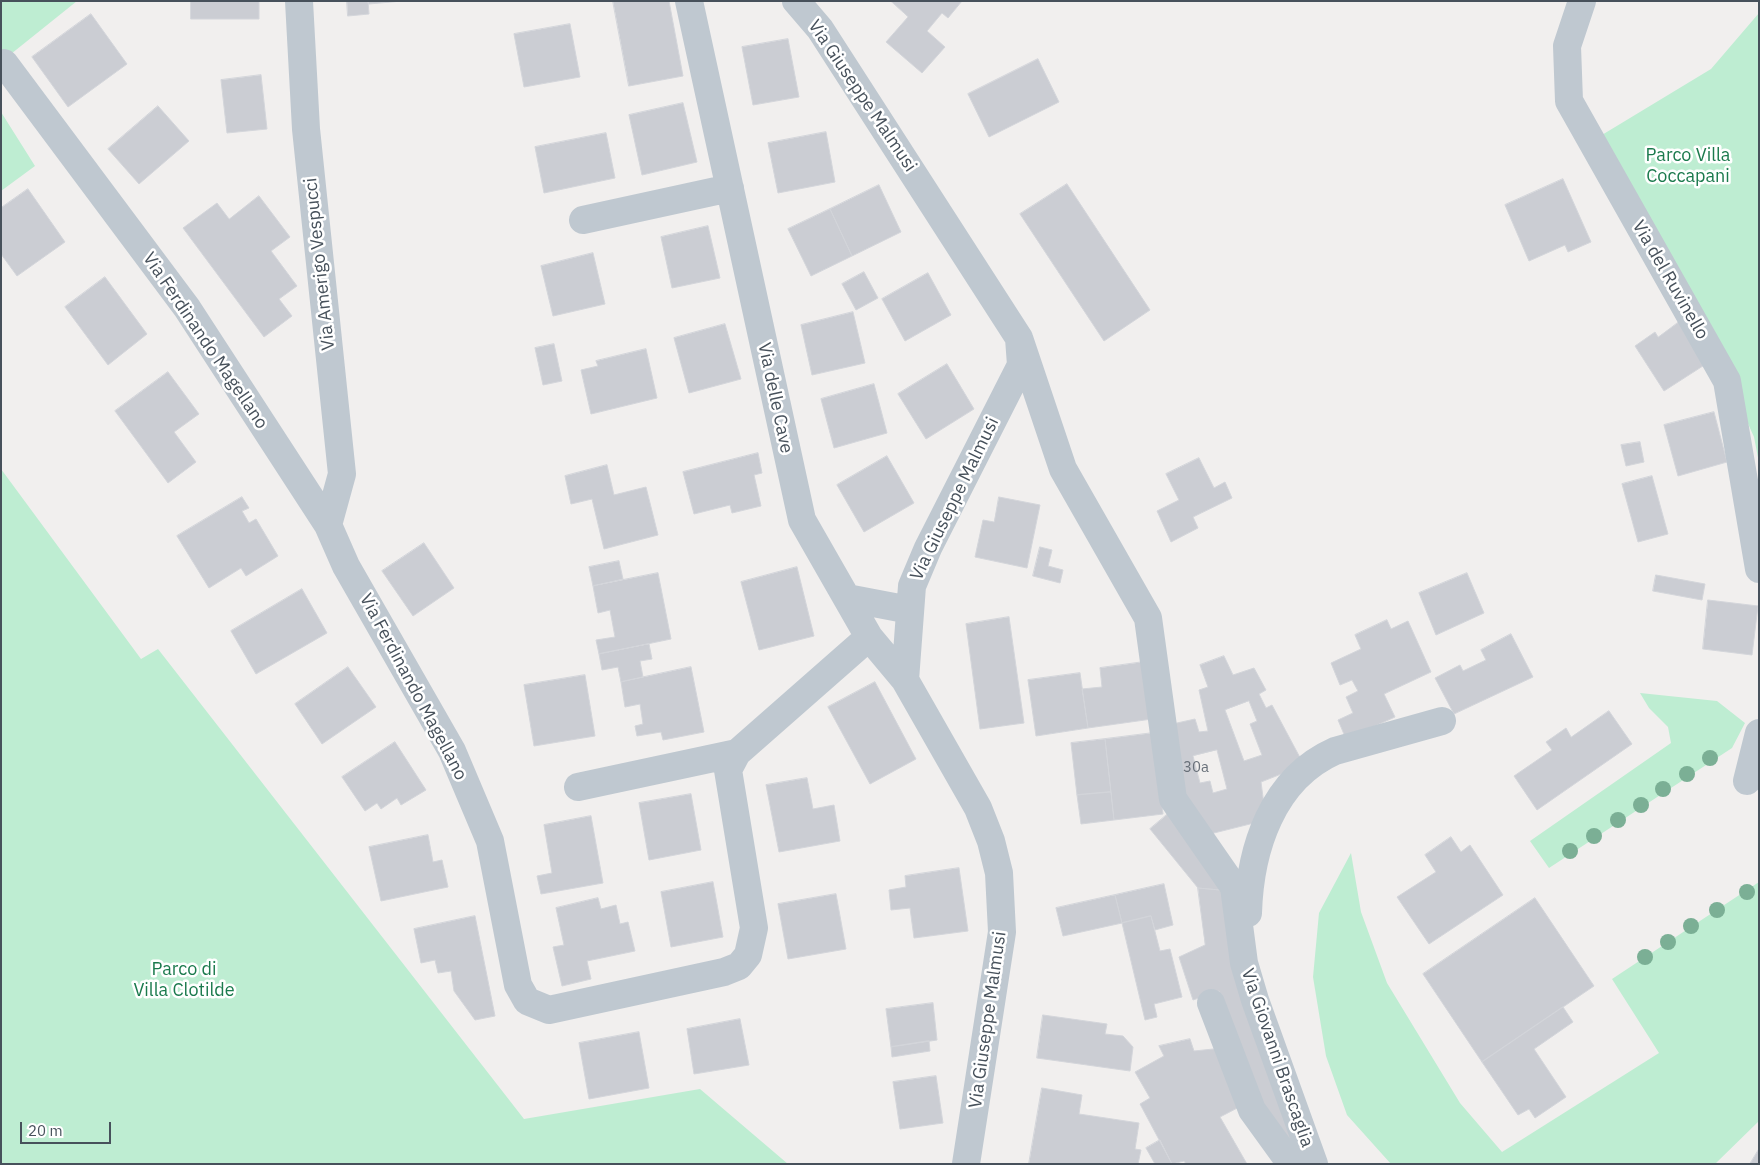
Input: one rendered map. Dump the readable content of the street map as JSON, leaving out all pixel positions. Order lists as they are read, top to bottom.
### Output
{
  "streets": {
    "street": [
      "Via Giuseppe Malmusi",
      "Via Amerigo Vespucci",
      "Via del Ruvinello",
      "Via Ferdinando Magellano",
      "Via delle Cave",
      "Via Giovanni Brascaglia"
    ]
  },
  "crossings": [
    ["Via Giuseppe Malmusi", "Via delle Cave"],
    ["Via Giuseppe Malmusi", "Via Giovanni Brascaglia"],
    ["Via Amerigo Vespucci", "Via Ferdinando Magellano"],
    ["Via Ferdinando Magellano", "Via delle Cave"]
  ],
  "parks": ["Parco Villa Coccapani", "Parco di Villa Clotilde"],
  "house_numbers": ["30a"],
  "scale_bar": "20 m"
}
